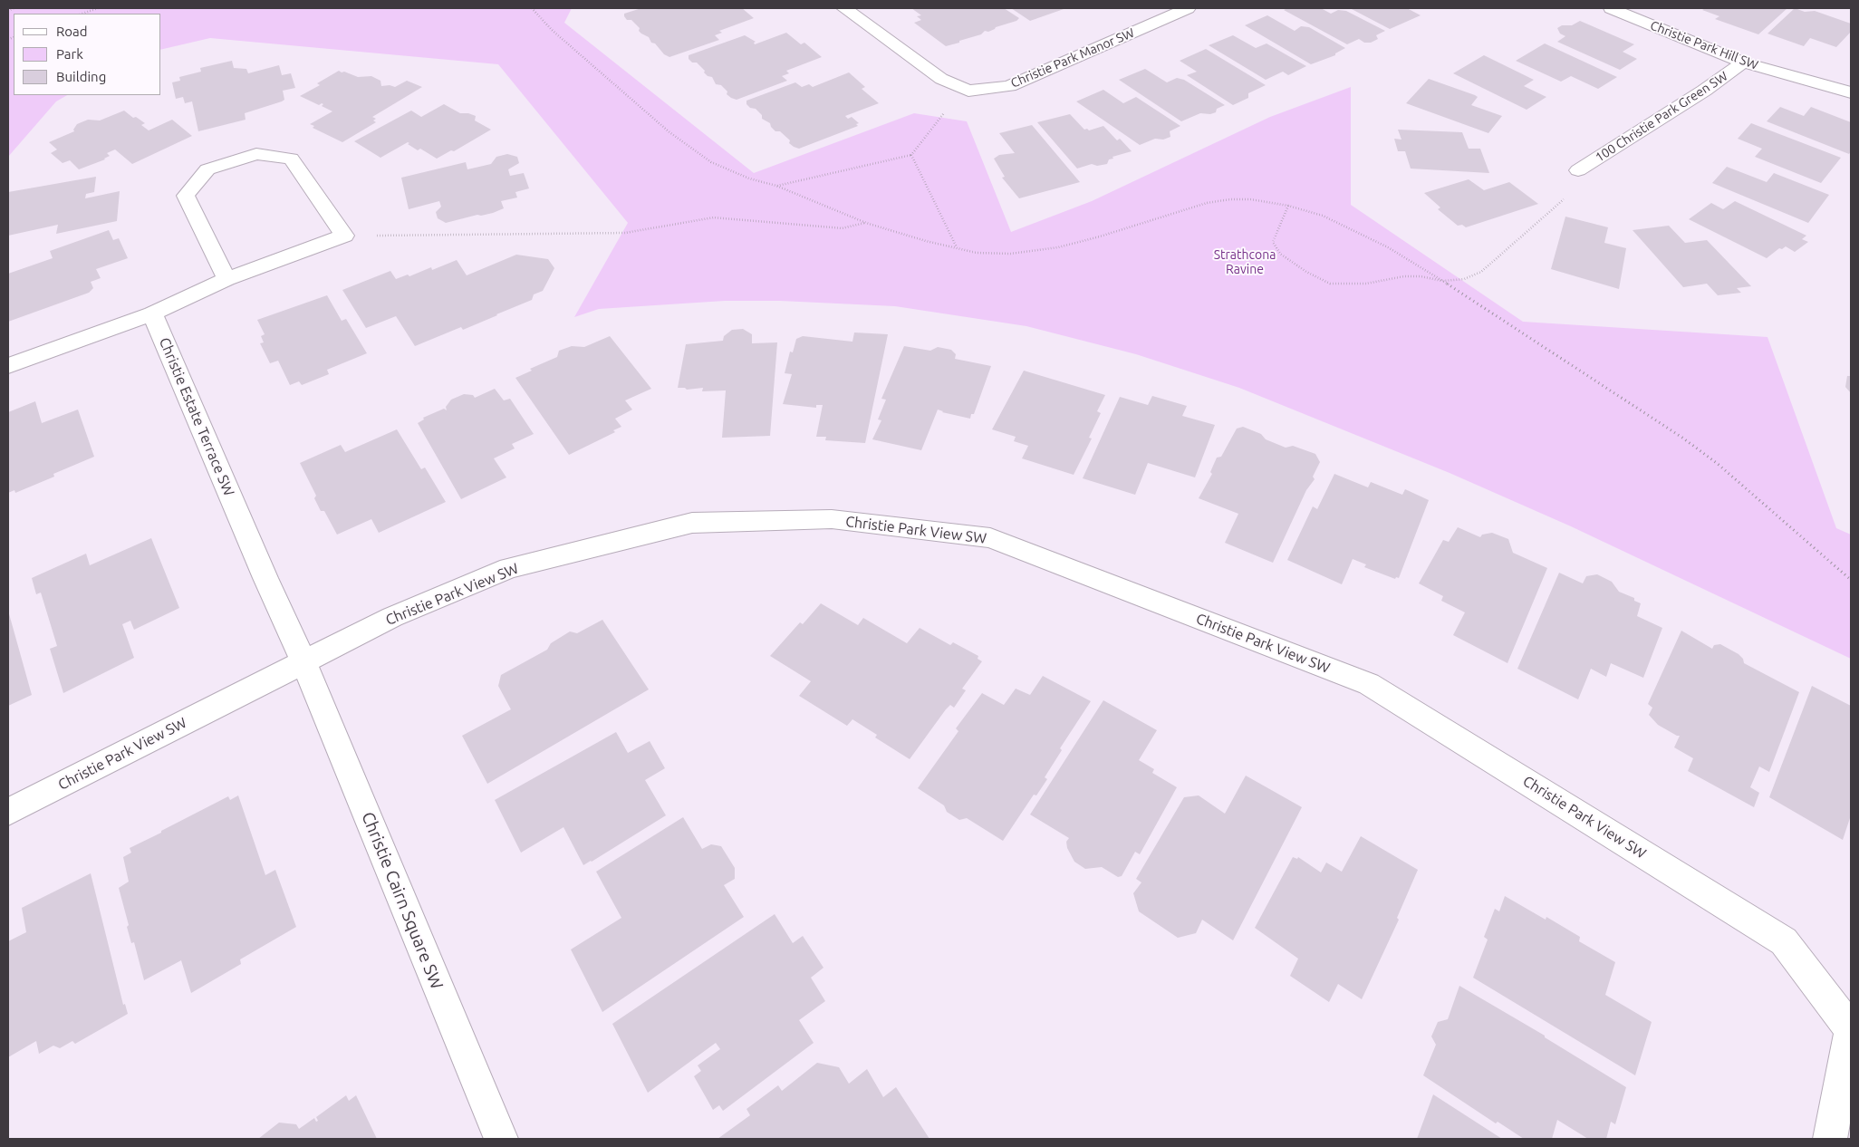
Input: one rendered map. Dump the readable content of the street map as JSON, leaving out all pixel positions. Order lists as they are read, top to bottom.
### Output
{
  "streets": {
    "street": [
      "Christie Park Hill SW",
      "Christie Park Manor SW",
      "100 Christie Park Green SW",
      "Christie Estate Terrace SW",
      "Christie Park View SW",
      "Christie Cairn Square SW"
    ]
  },
  "crossings": [
    ["Christie Park Hill SW", "100 Christie Park Green SW"],
    ["Christie Estate Terrace SW", "Christie Park View SW"],
    ["Christie Estate Terrace SW", "Christie Cairn Square SW"],
    ["Christie Park View SW", "Christie Cairn Square SW"]
  ],
  "parks": ["Strathcona Ravine"],
  "legend": ["Road", "Park", "Building"]
}
